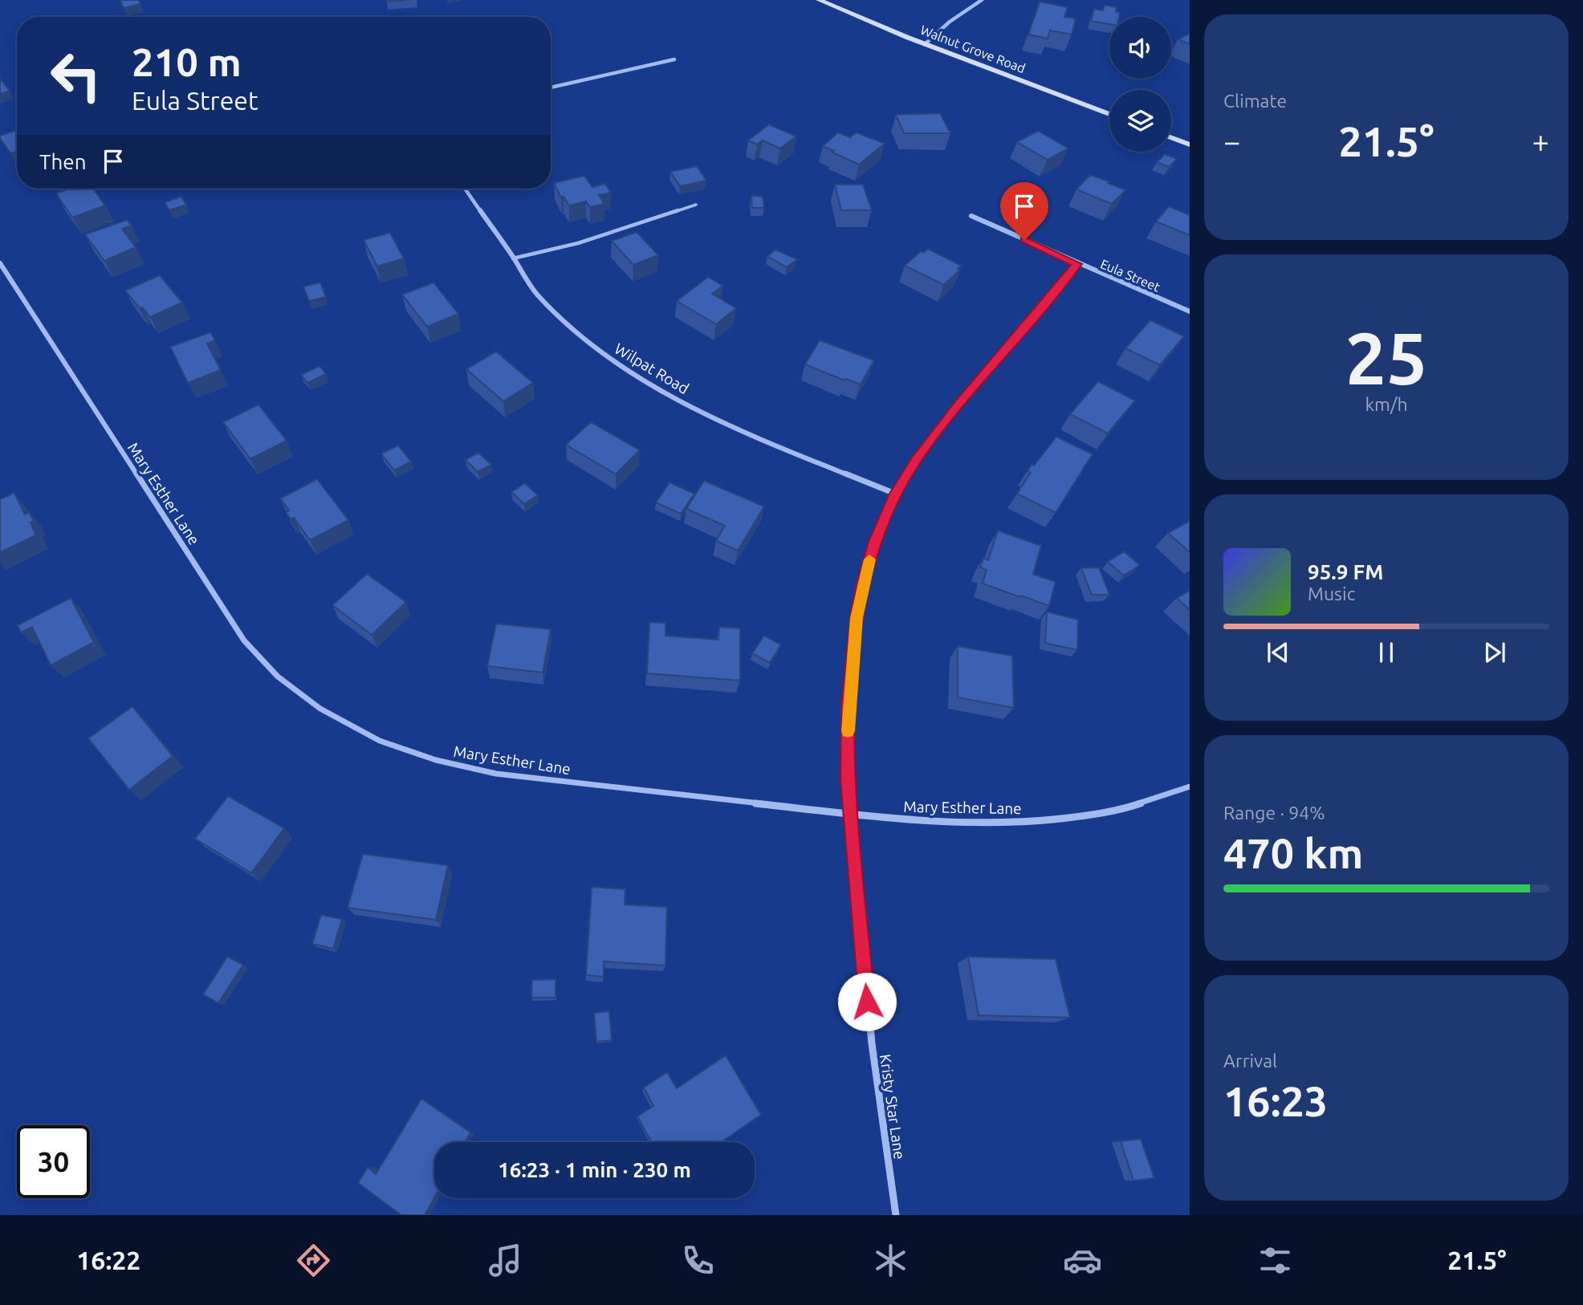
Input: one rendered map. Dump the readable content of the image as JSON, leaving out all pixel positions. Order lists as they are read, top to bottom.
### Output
{
  "streets": {
    "main road": ["Walnut Grove Road"],
    "street": [
      "Eula Street",
      "Wilpat Road",
      "Mary Esther Lane",
      "Kristy Star Lane"
    ]
  },
  "crossings": [
    ["Eula Street", "Kristy Star Lane"],
    ["Wilpat Road", "Kristy Star Lane"],
    ["Mary Esther Lane", "Kristy Star Lane"]
  ],
  "page": {
    "tile": [
      "Climate",
      ["25", "km/h"],
      ["Range · 94%", "470 km"],
      ["Arrival", "16:23"]
    ],
    "turn": ["210 m", "Eula Street"],
    "heat": ["−", "21.5°", "+"],
    "then": "Then",
    "song": ["95.9 FM", "Music"],
    "limit": "30",
    "trip": "16:23 · 1 min · 230 m",
    "tabs": ["16:22", "21.5°"]
  }
}
